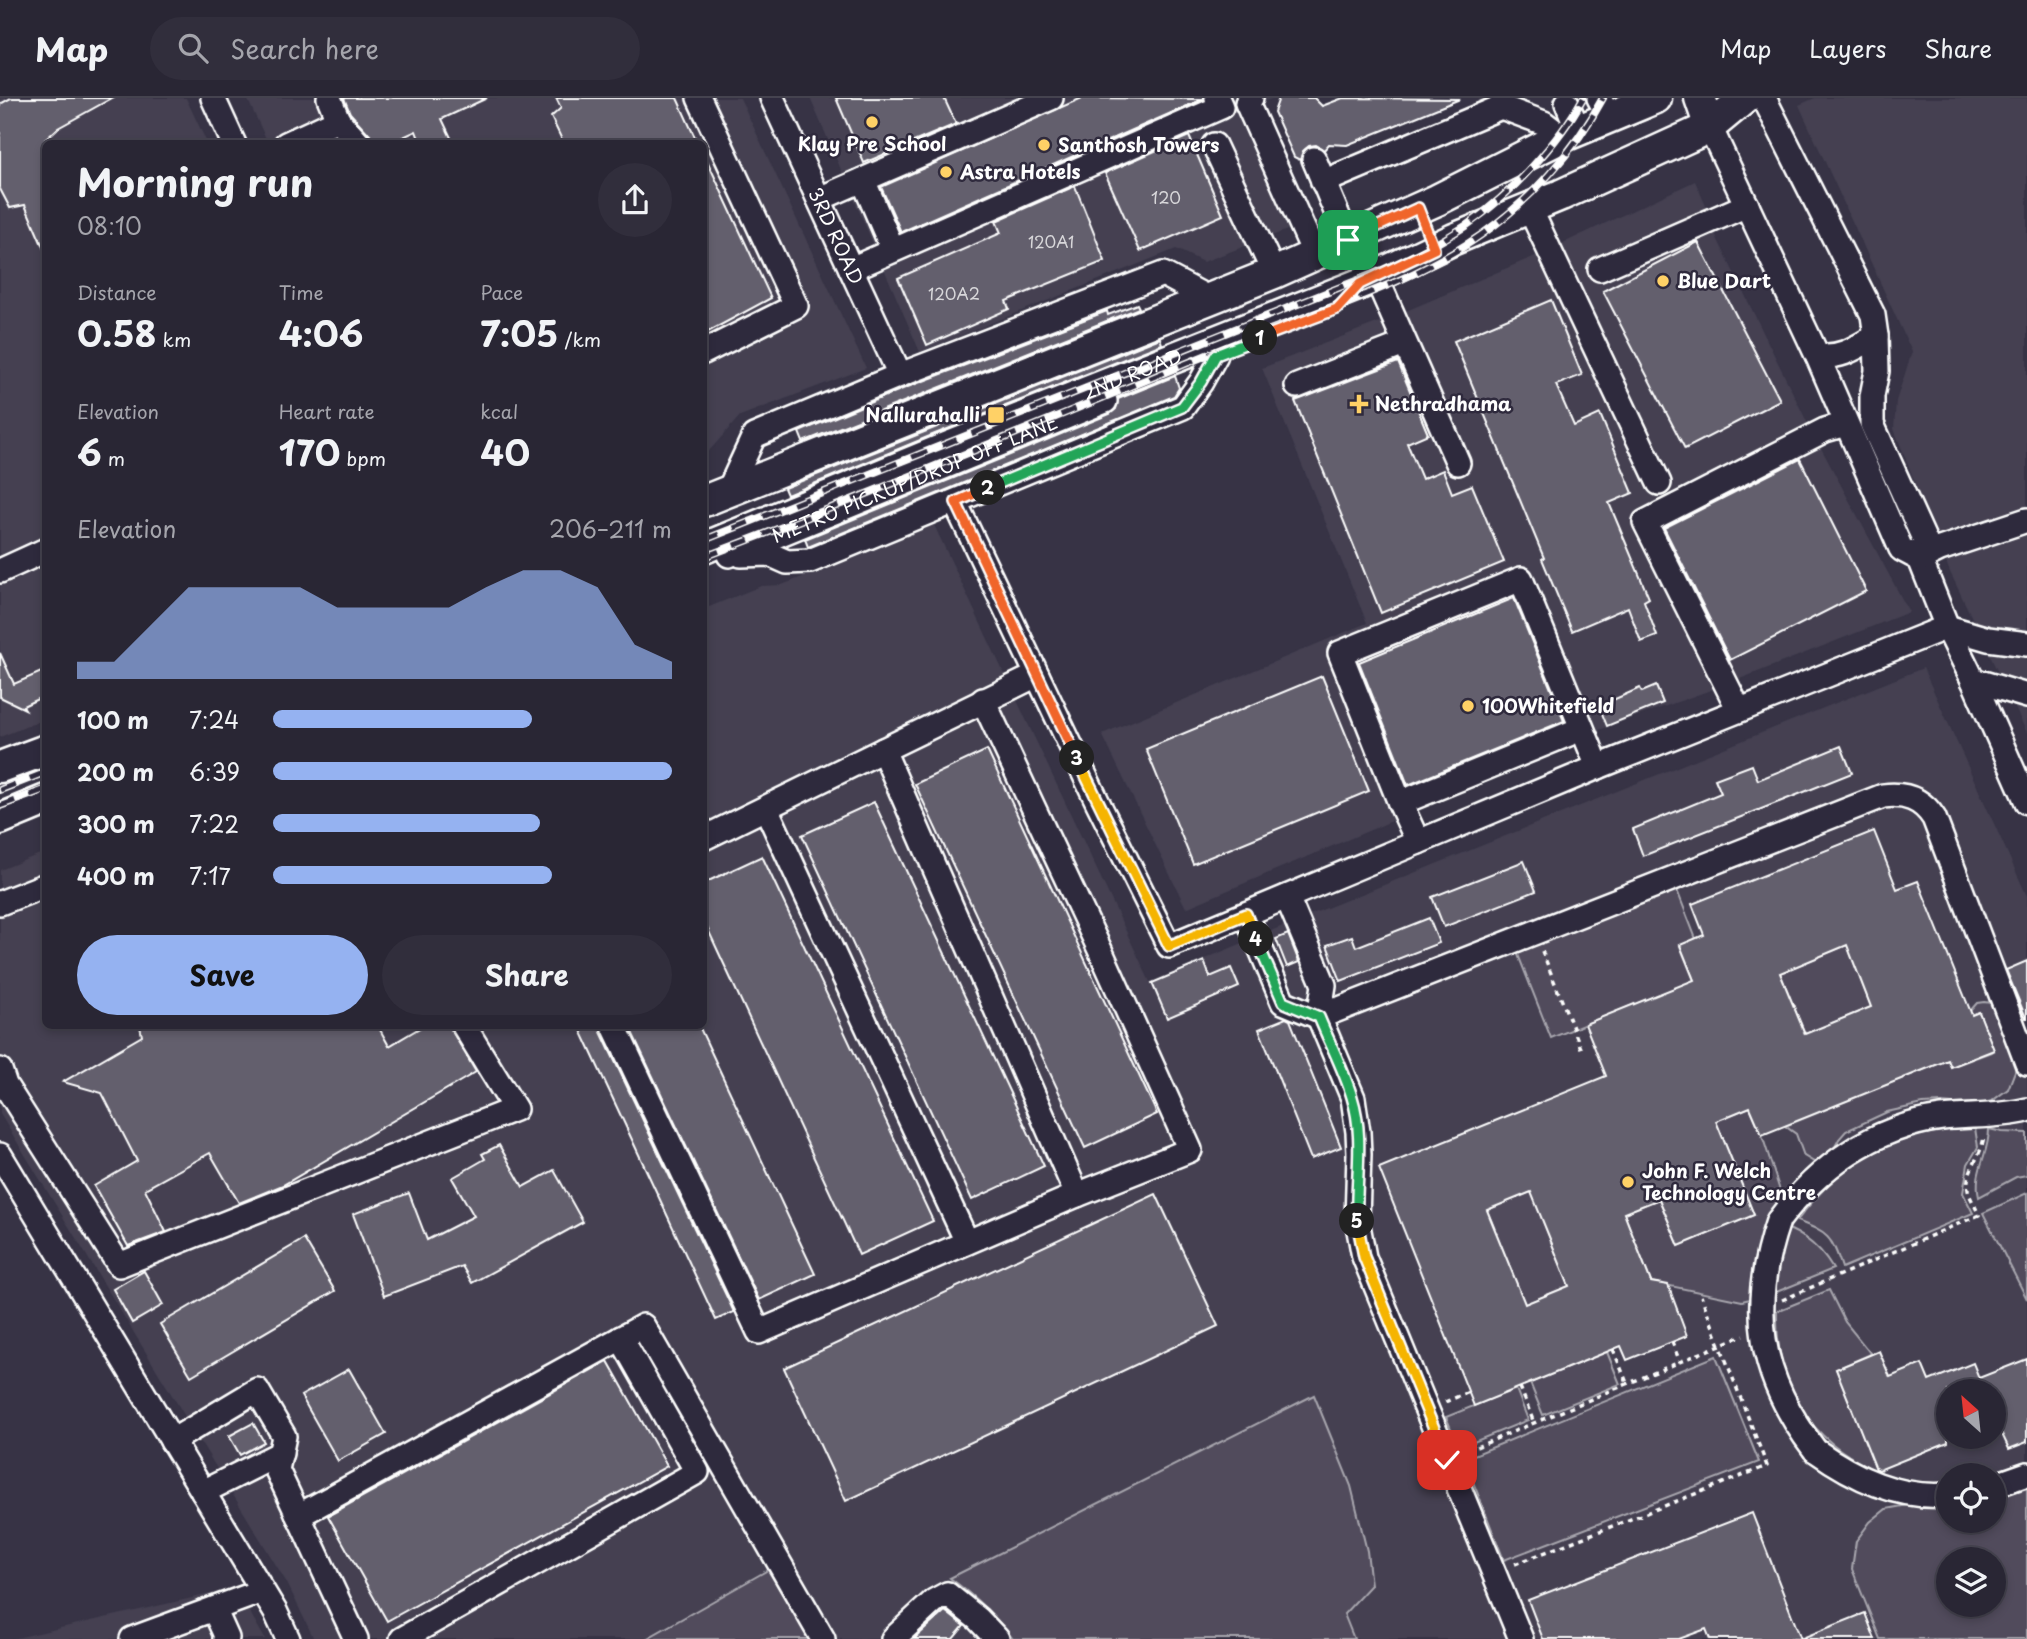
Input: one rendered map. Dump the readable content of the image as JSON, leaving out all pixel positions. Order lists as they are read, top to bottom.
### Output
{
  "streets": {
    "main road": ["2ND ROAD"],
    "street": ["3RD ROAD", "METRO PICKUP/DROP OFF LANE"]
  },
  "crossings": [
    ["2ND ROAD", "METRO PICKUP/DROP OFF LANE"]
  ],
  "places": {
    "other": [
      "Klay Pre School",
      "Santhosh Towers",
      "Astra Hotels",
      "Blue Dart",
      "100Whitefield",
      "John F. Welch Technology Centre"
    ],
    "health": ["Nethradhama"],
    "transit": ["Nallurahalli"]
  },
  "house_numbers": ["120", "120A1", "120A2"],
  "north": "top left",
  "page": {
    "header": "Map",
    "search": "Search here",
    "nav": ["Map", "Layers", "Share"],
    "heading": ["Morning run", "08:10"],
    "stats": [
      ["Distance", "0.58 km"],
      ["Time", "4:06"],
      ["Pace", "7:05 /km"],
      ["Elevation", "6 m"],
      ["Heart rate", "170 bpm"],
      ["kcal", "40"]
    ],
    "pins": [
      "1",
      "2",
      "3",
      "4",
      "5"
    ],
    "chart": ["Elevation", "206–211 m"],
    "list": [
      {
        "name": "100 m",
        "note": "7:24"
      },
      {
        "name": "200 m",
        "note": "6:39"
      },
      {
        "name": "300 m",
        "note": "7:22"
      },
      {
        "name": "400 m",
        "note": "7:17"
      }
    ],
    "buttons": ["Save", "Share"]
  }
}
